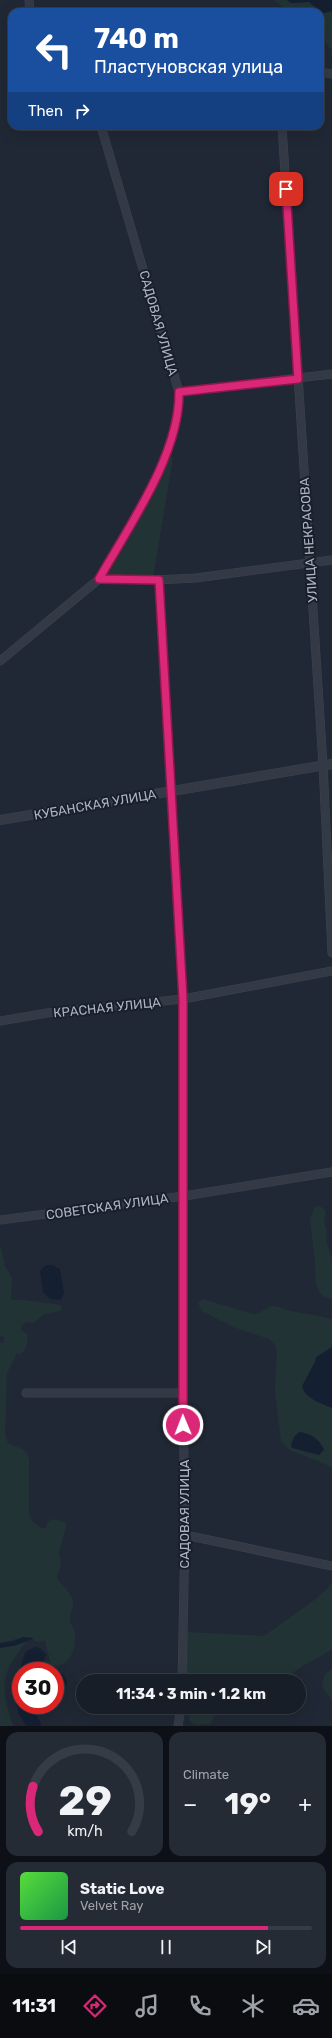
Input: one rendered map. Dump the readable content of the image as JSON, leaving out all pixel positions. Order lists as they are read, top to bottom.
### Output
{
  "streets": {
    "street": [
      "САДОВАЯ УЛИЦА",
      "УЛИЦА НЕКРАСОВА",
      "КУБАНСКАЯ УЛИЦА",
      "КРАСНАЯ УЛИЦА",
      "СОВЕТСКАЯ УЛИЦА"
    ]
  },
  "crossings": [
    ["САДОВАЯ УЛИЦА", "КУБАНСКАЯ УЛИЦА"],
    ["САДОВАЯ УЛИЦА", "КРАСНАЯ УЛИЦА"],
    ["САДОВАЯ УЛИЦА", "СОВЕТСКАЯ УЛИЦА"],
    ["УЛИЦА НЕКРАСОВА", "КУБАНСКАЯ УЛИЦА"]
  ],
  "page": {
    "turn": ["740 m", "Пластуновская улица"],
    "then": "Then",
    "limit": "30",
    "trip": "11:34 · 3 min · 1.2 km",
    "tile": "Climate",
    "heat": ["−", "19°", "+"],
    "song": ["Static Love", "Velvet Ray"],
    "tabs": "11:31",
    "gauge": ["29", "km/h"]
  }
}
